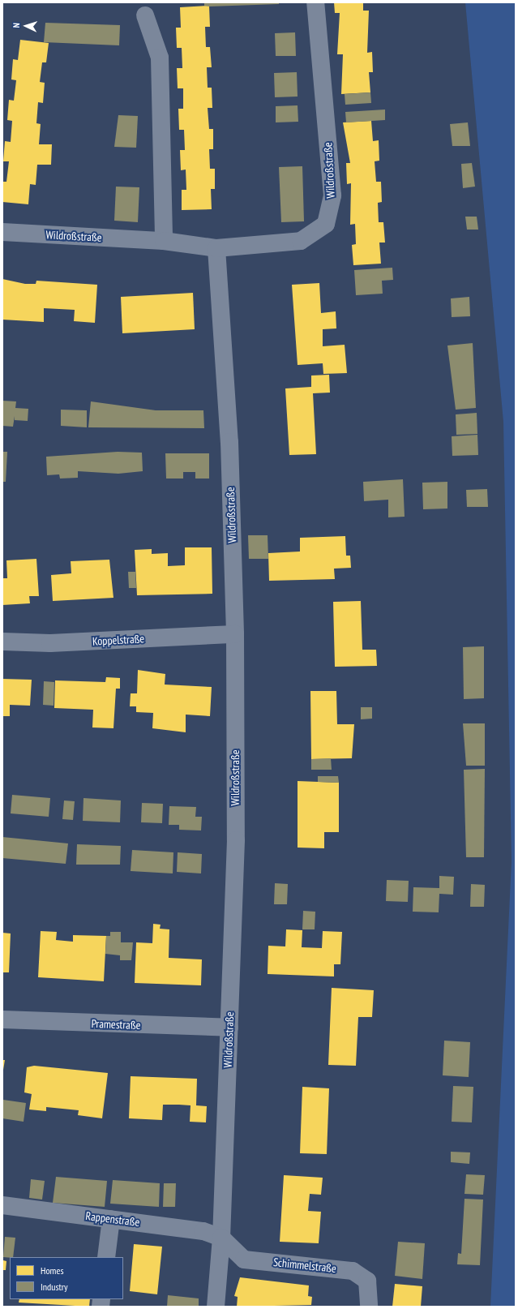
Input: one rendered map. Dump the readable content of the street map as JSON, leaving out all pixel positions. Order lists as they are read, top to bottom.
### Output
{
  "streets": {
    "street": [
      "Wildroßstraße",
      "Koppelstraße",
      "Pramestraße",
      "Rappenstraße",
      "Schimmelstraße"
    ]
  },
  "crossings": [
    ["Wildroßstraße", "Koppelstraße"],
    ["Wildroßstraße", "Pramestraße"],
    ["Wildroßstraße", "Rappenstraße"],
    ["Wildroßstraße", "Schimmelstraße"],
    ["Rappenstraße", "Schimmelstraße"]
  ],
  "legend": ["Homes", "Industry"],
  "north": "left"
}
